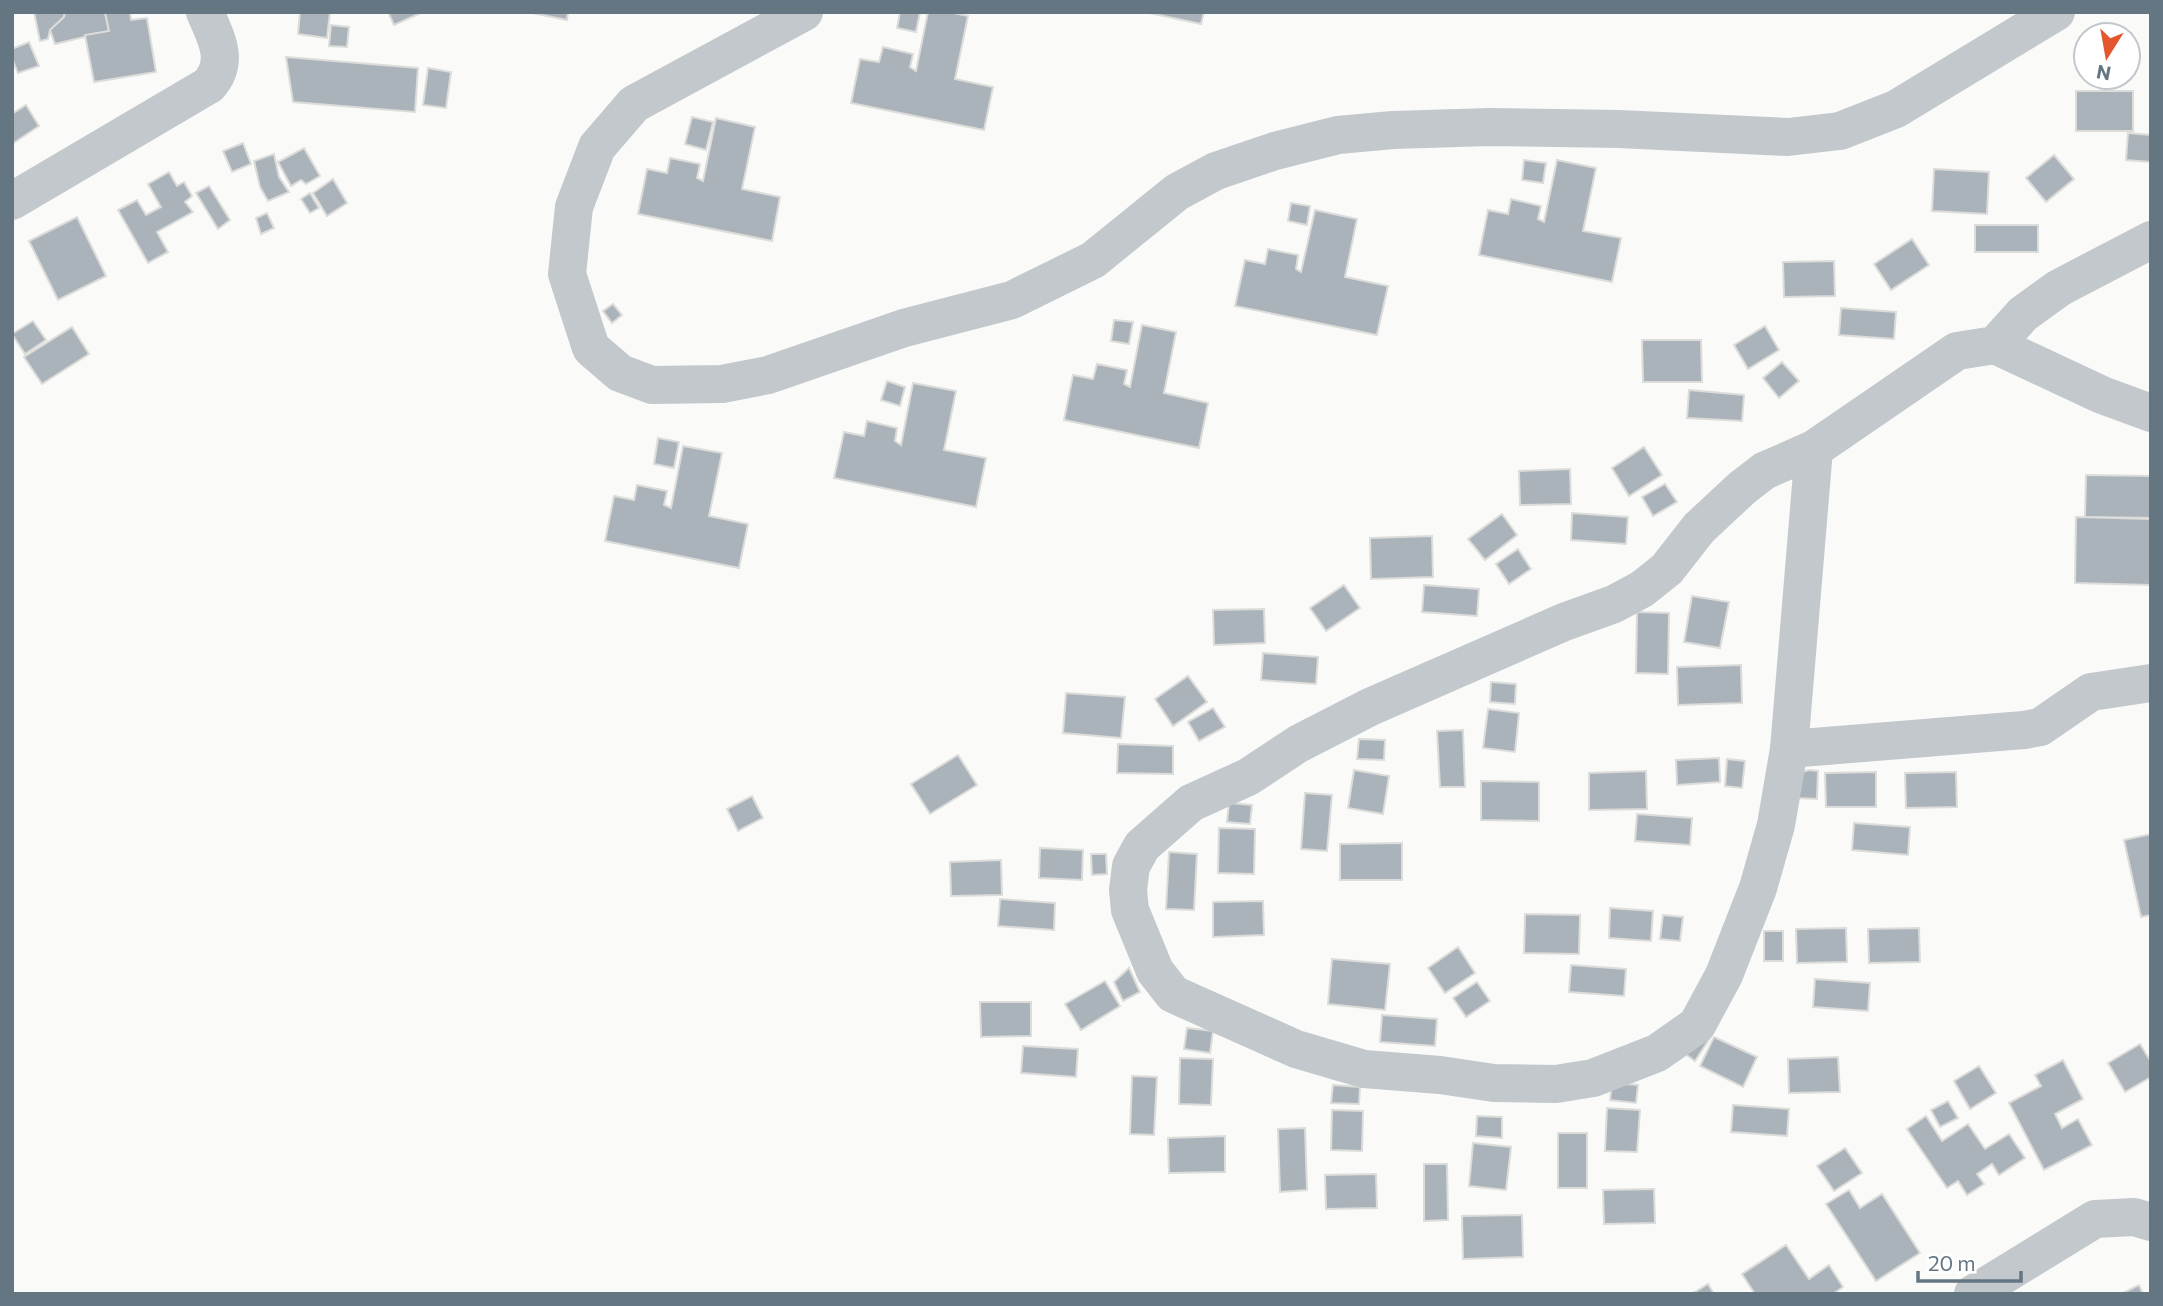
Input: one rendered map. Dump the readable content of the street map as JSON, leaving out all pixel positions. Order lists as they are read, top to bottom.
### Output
{
  "scale_bar": "20 m",
  "north": "bottom"
}
